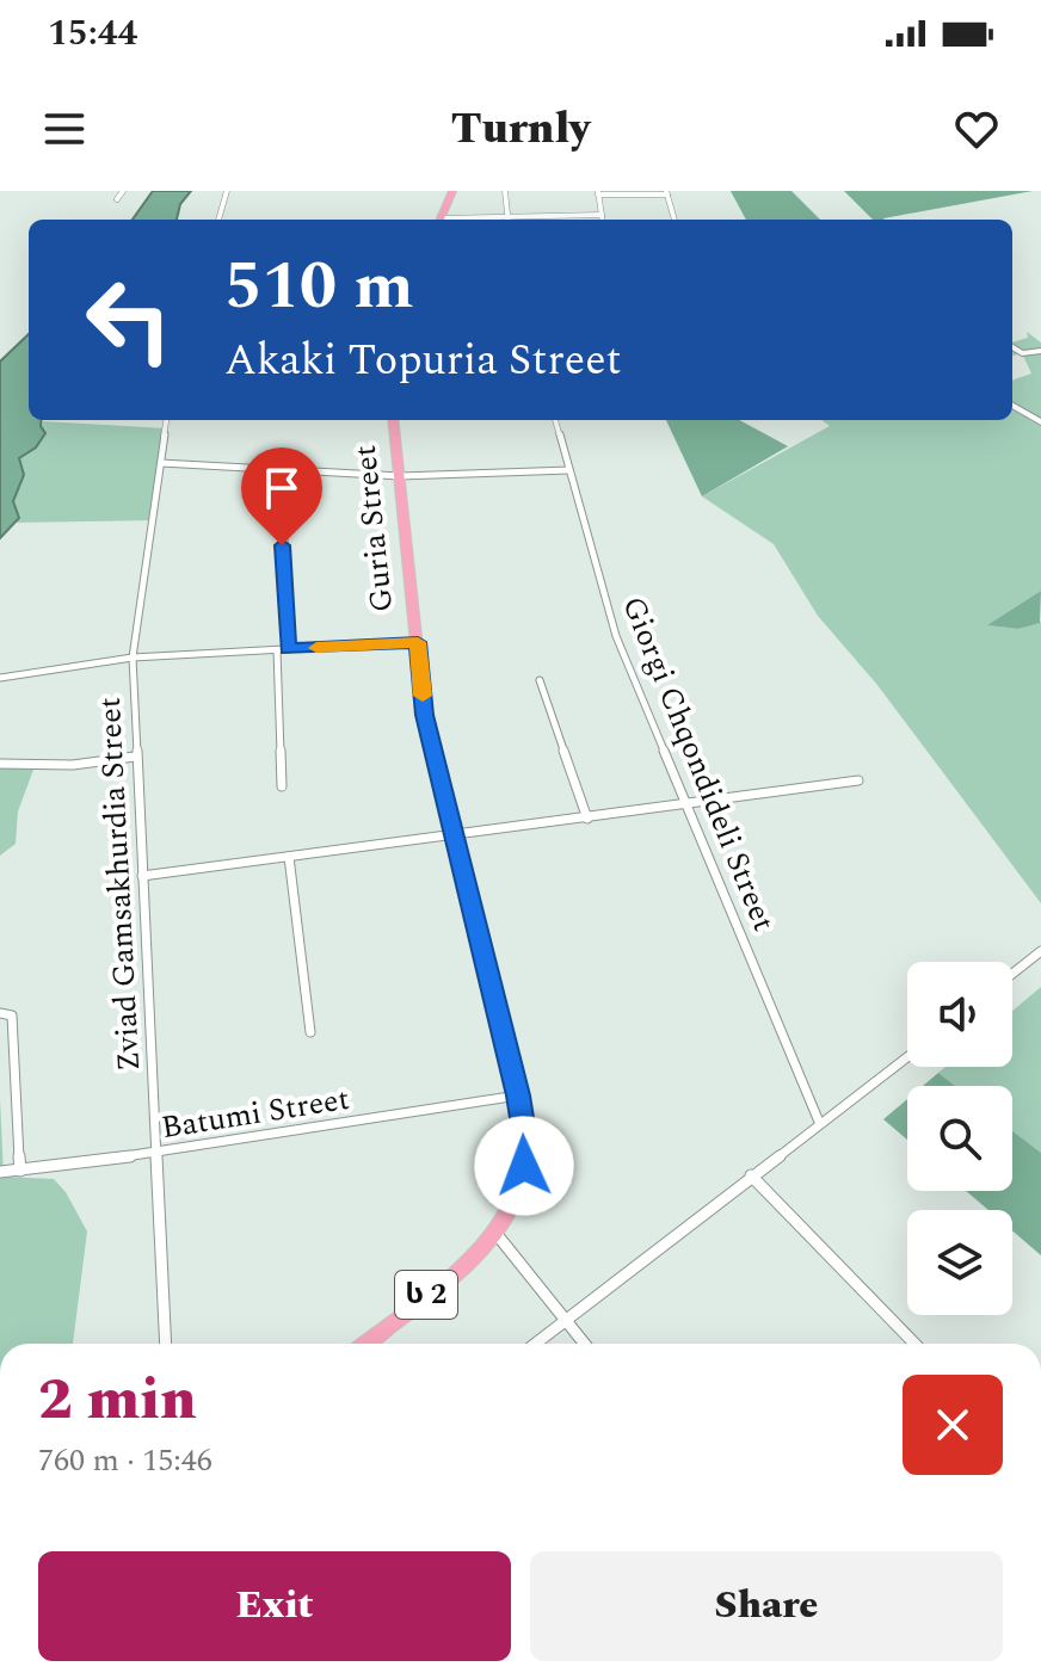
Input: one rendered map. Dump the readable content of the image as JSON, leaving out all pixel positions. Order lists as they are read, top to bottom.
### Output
{
  "streets": {
    "highway": ["Guria Street", "ს 2"],
    "street": ["Giorgi Chqondideli Street", "Zviad Gamsakhurdia Street", "Batumi Street"]
  },
  "crossings": [
    ["Guria Street", "Batumi Street"],
    ["Zviad Gamsakhurdia Street", "Batumi Street"]
  ],
  "page": {
    "status": "15:44",
    "header": "Turnly",
    "turn": ["510 m", "Akaki Topuria Street"],
    "heading": ["2 min", "760 m · 15:46"],
    "buttons": ["Exit", "Share"]
  }
}
